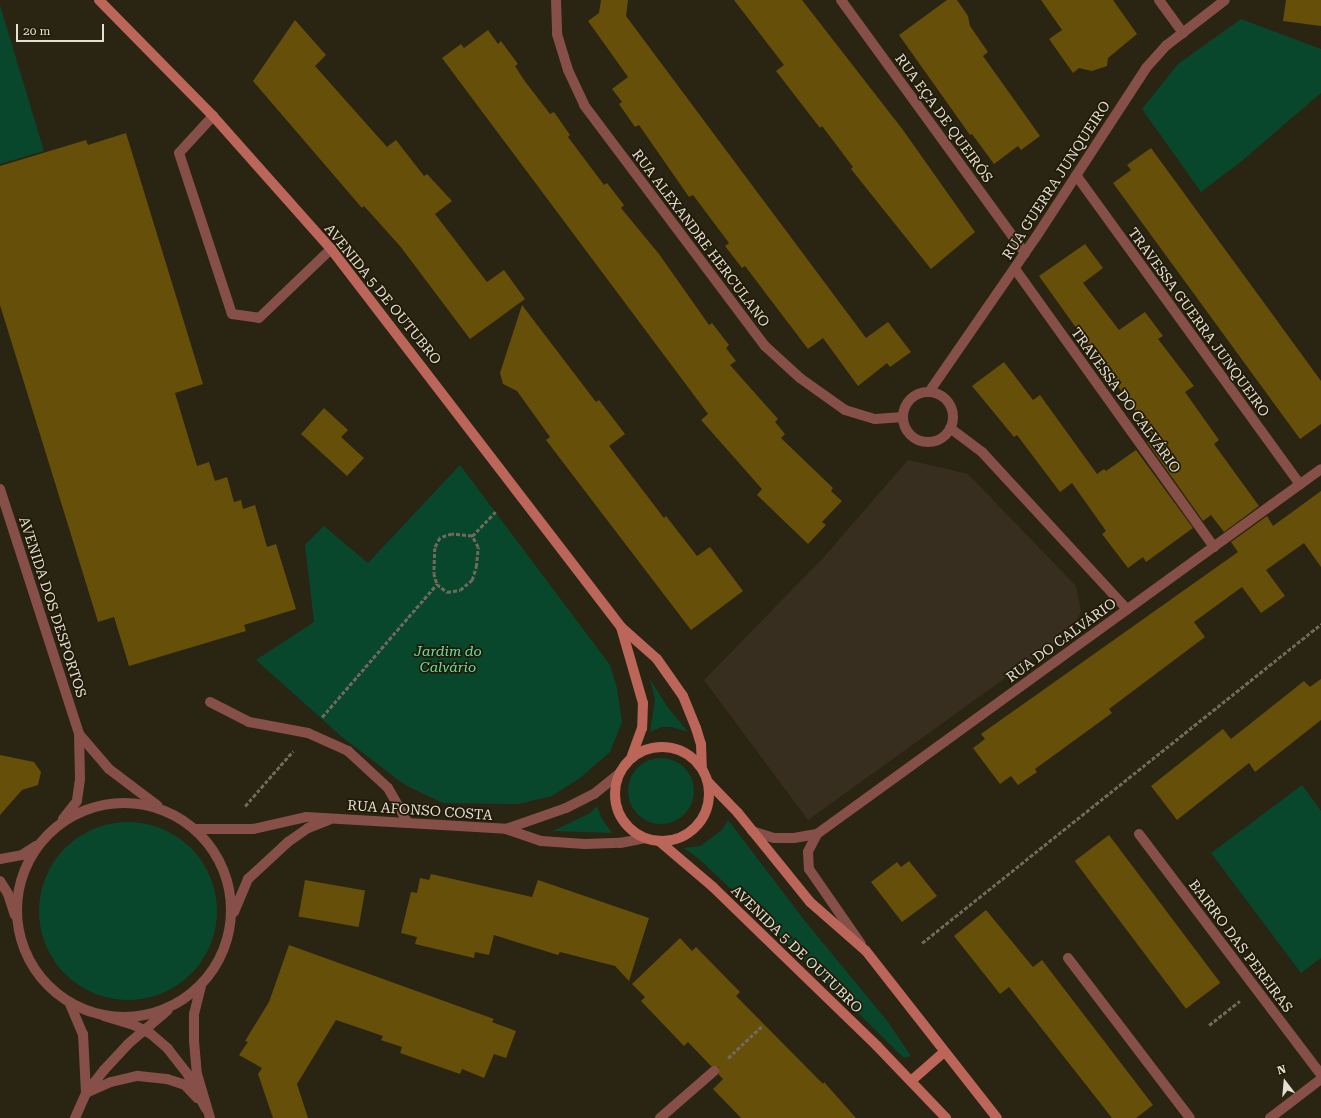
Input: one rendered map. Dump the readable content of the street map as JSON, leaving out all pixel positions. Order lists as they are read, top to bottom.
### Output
{
  "streets": {
    "main road": ["AVENIDA 5 DE OUTUBRO"],
    "street": [
      "RUA EÇA DE QUEIRÓS",
      "RUA GUERRA JUNQUEIRO",
      "RUA ALEXANDRE HERCULANO",
      "TRAVESSA GUERRA JUNQUEIRO",
      "TRAVESSA DO CALVÁRIO",
      "AVENIDA DOS DESPORTOS",
      "RUA DO CALVÁRIO",
      "RUA AFONSO COSTA",
      "BAIRRO DAS PEREIRAS"
    ]
  },
  "crossings": [
    ["RUA EÇA DE QUEIRÓS", "RUA GUERRA JUNQUEIRO"],
    ["RUA GUERRA JUNQUEIRO", "RUA ALEXANDRE HERCULANO"],
    ["RUA GUERRA JUNQUEIRO", "TRAVESSA GUERRA JUNQUEIRO"],
    ["RUA GUERRA JUNQUEIRO", "TRAVESSA DO CALVÁRIO"],
    ["AVENIDA 5 DE OUTUBRO", "RUA AFONSO COSTA"],
    ["TRAVESSA GUERRA JUNQUEIRO", "RUA DO CALVÁRIO"],
    ["TRAVESSA DO CALVÁRIO", "RUA DO CALVÁRIO"],
    ["AVENIDA DOS DESPORTOS", "RUA AFONSO COSTA"]
  ],
  "parks": ["Jardim do Calvário"],
  "scale_bar": "20 m",
  "north": "top"
}
